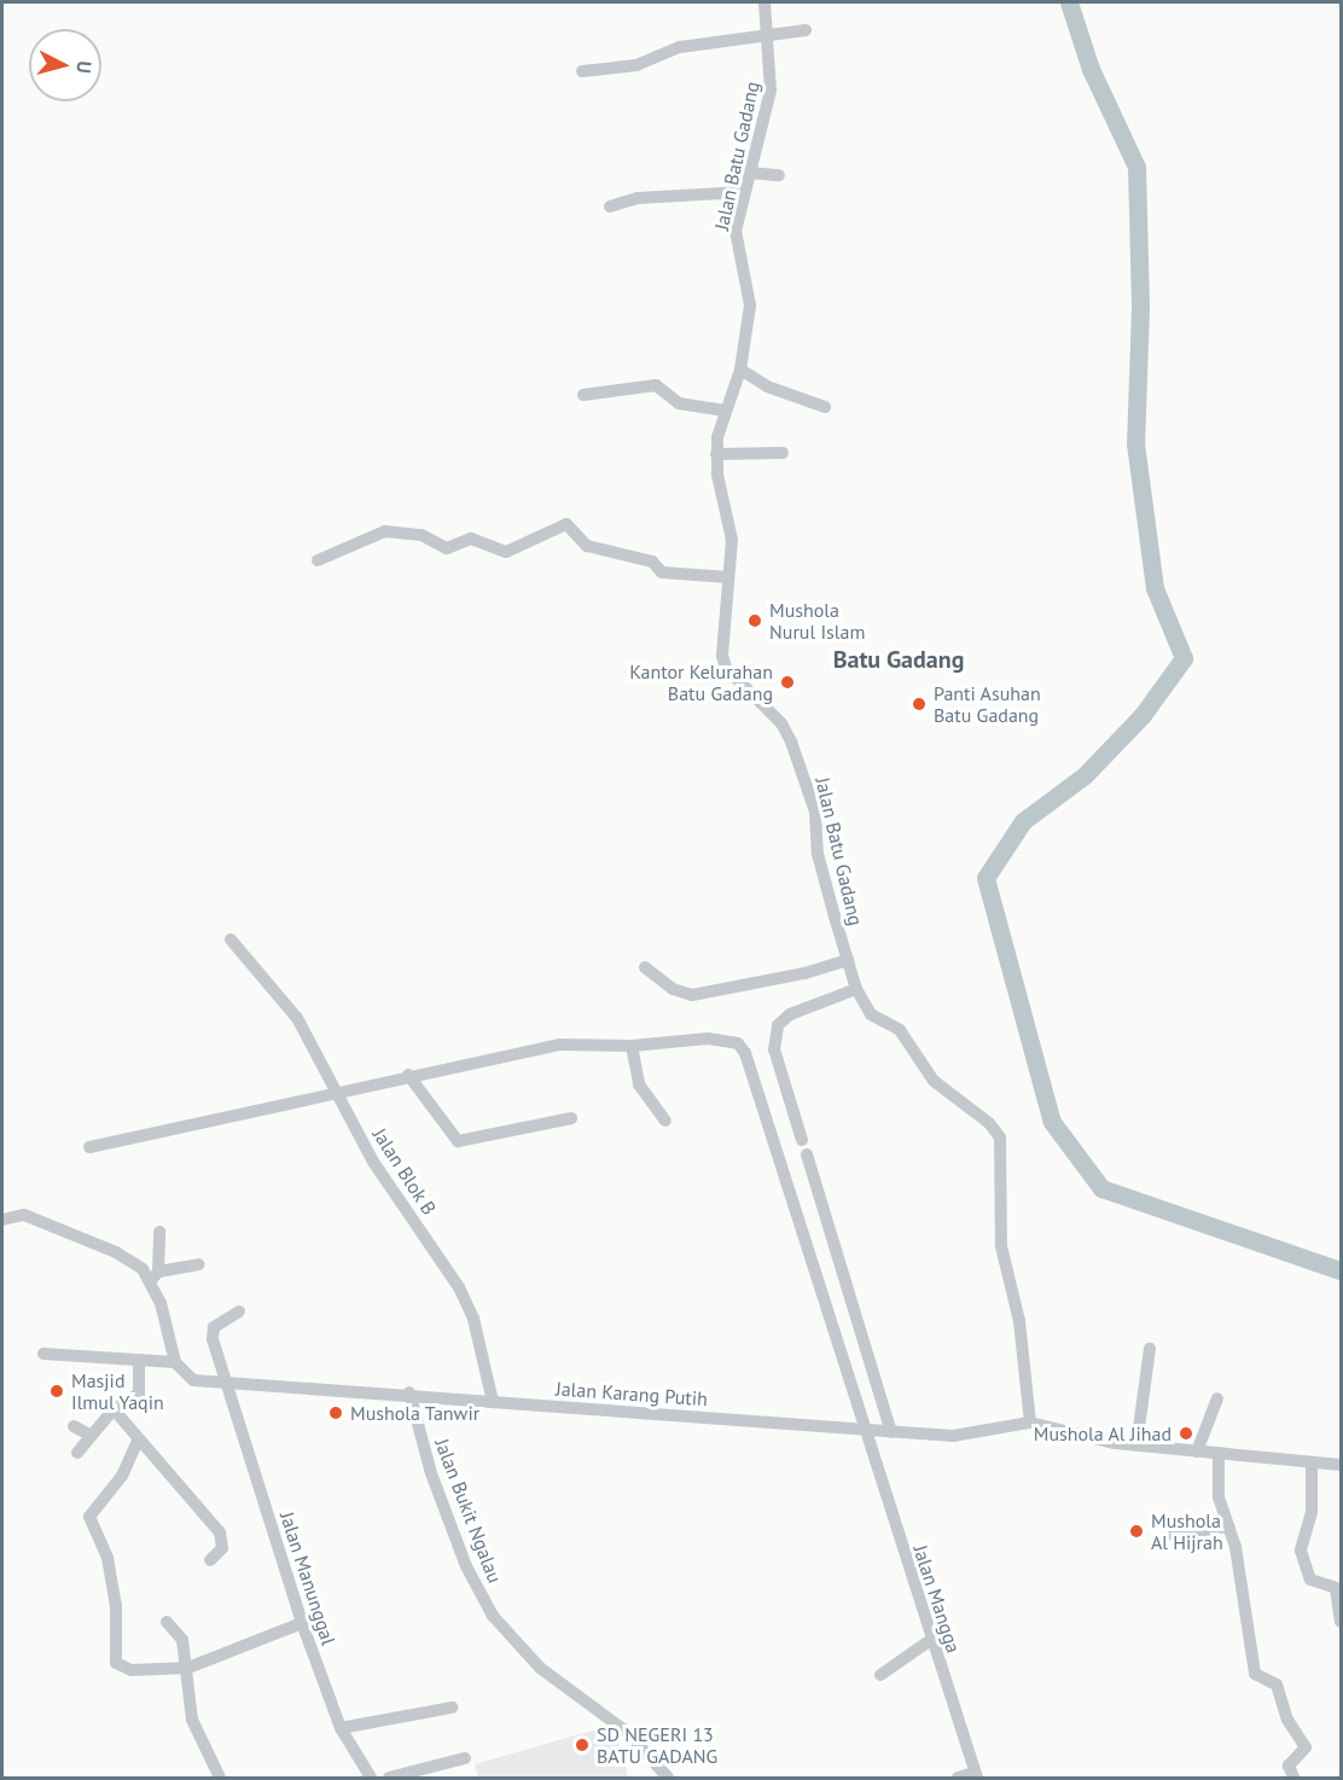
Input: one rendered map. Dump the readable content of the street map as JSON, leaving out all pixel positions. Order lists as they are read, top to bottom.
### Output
{
  "streets": {
    "street": [
      "Jalan Batu Gadang",
      "Jalan Blok B",
      "Jalan Karang Putih",
      "Jalan Bukit Ngalau",
      "Jalan Manunggal",
      "Jalan Mangga"
    ]
  },
  "crossings": [
    ["Jalan Batu Gadang", "Jalan Karang Putih"],
    ["Jalan Blok B", "Jalan Karang Putih"],
    ["Jalan Karang Putih", "Jalan Bukit Ngalau"],
    ["Jalan Karang Putih", "Jalan Manunggal"],
    ["Jalan Karang Putih", "Jalan Mangga"]
  ],
  "districts": ["Batu Gadang"],
  "places": [
    "Mushola Nurul Islam",
    "Kantor Kelurahan Batu Gadang",
    "Panti Asuhan Batu Gadang",
    "Masjid Ilmul Yaqin",
    "Mushola Tanwir",
    "Mushola Al Jihad",
    "Mushola Al Hijrah",
    "SD NEGERI 13 BATU GADANG"
  ],
  "north": "right"
}
